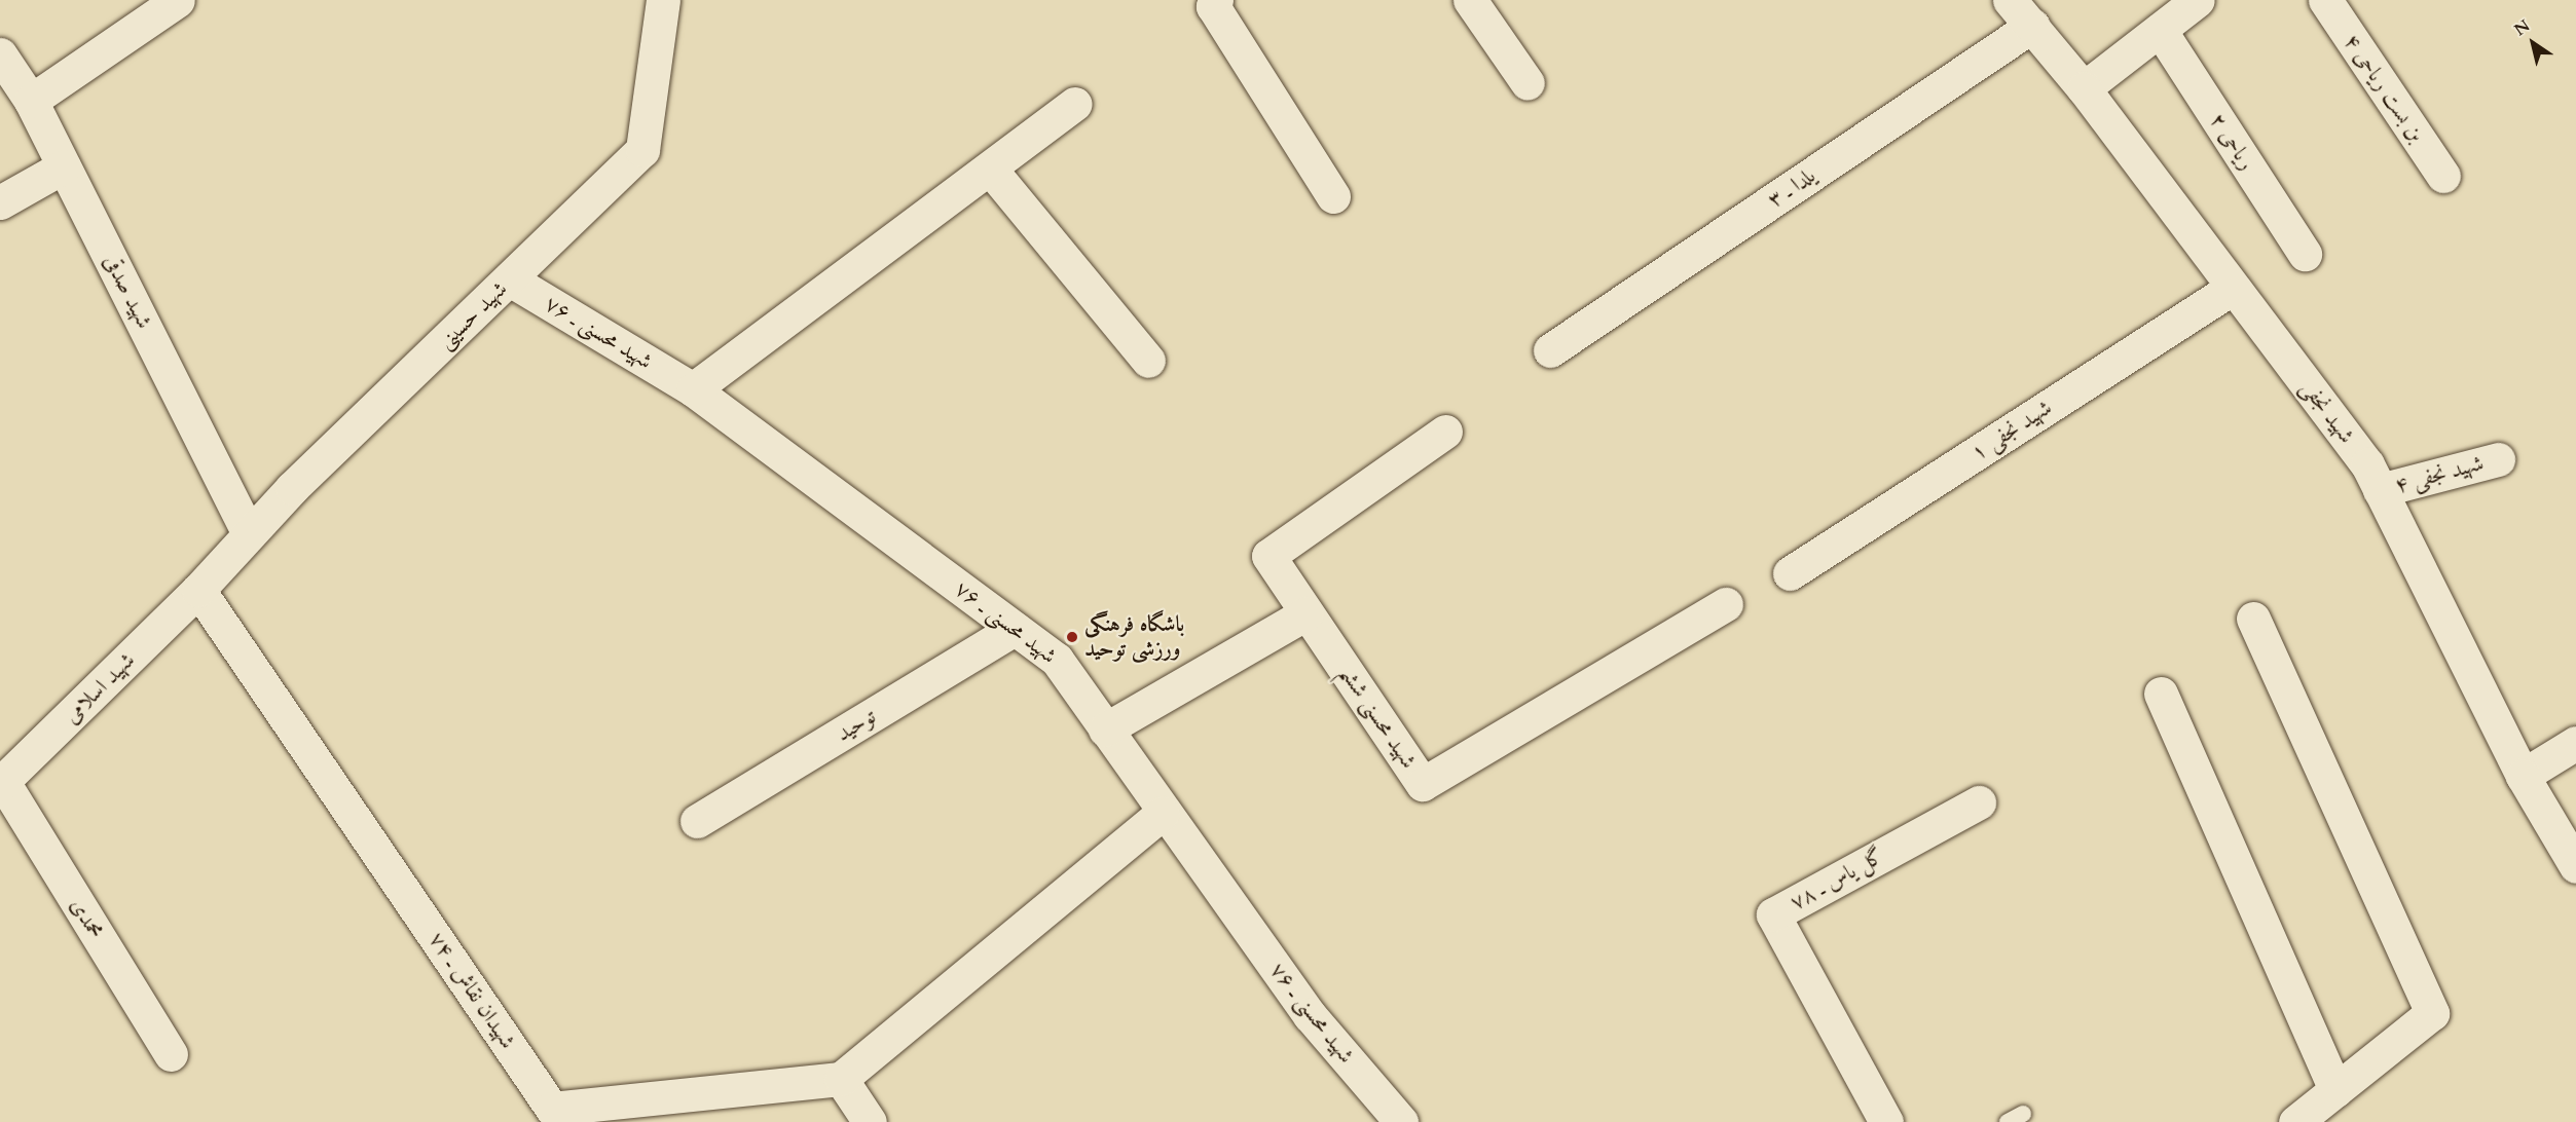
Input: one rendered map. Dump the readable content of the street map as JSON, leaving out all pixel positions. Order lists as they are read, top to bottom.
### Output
{
  "streets": {
    "street": [
      "بن بست ریاحی ۴",
      "ریاحی ۲",
      "یلدا ـ ۳",
      "شهید صدقی",
      "شهید حسینی",
      "شهید محسنی ـ ۷۶",
      "شهید نجفی",
      "شهید نجفی ۱",
      "شهید نجفی ۴",
      "شهید اسلامی",
      "شهید محسنی ششم",
      "توحید",
      "گل یاس ـ ۷۸",
      "محمدی",
      "شهیدان نقاش ـ ۷۴"
    ]
  },
  "crossings": [
    ["یلدا ـ ۳", "شهید نجفی"],
    ["شهید صدقی", "شهید حسینی"],
    ["شهید حسینی", "شهید محسنی ـ ۷۶"],
    ["شهید حسینی", "شهید اسلامی"],
    ["شهید حسینی", "شهیدان نقاش ـ ۷۴"],
    ["شهید محسنی ـ ۷۶", "توحید"],
    ["شهید نجفی", "شهید نجفی ۱"],
    ["شهید نجفی", "شهید نجفی ۴"],
    ["شهید اسلامی", "محمدی"],
    ["شهید اسلامی", "شهیدان نقاش ـ ۷۴"]
  ],
  "places": ["باشگاه فرهنگی ورزشی توحید"],
  "north": "top left"
}
